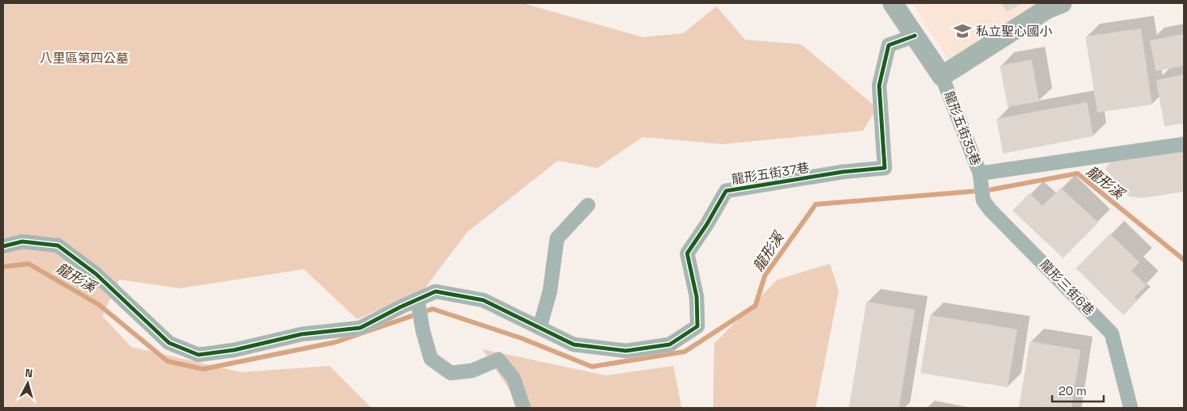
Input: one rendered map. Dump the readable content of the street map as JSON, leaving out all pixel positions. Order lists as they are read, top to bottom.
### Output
{
  "streets": {
    "street": ["龍形五街35巷", "龍形五街37巷", "龍形三街6巷"]
  },
  "crossings": [
    ["龍形五街35巷", "龍形三街6巷"]
  ],
  "water": ["龍形溪"],
  "parks": ["八里區第四公墓"],
  "places": {
    "school or university": ["私立聖心國小"]
  },
  "scale_bar": "20 m",
  "north": "top"
}
